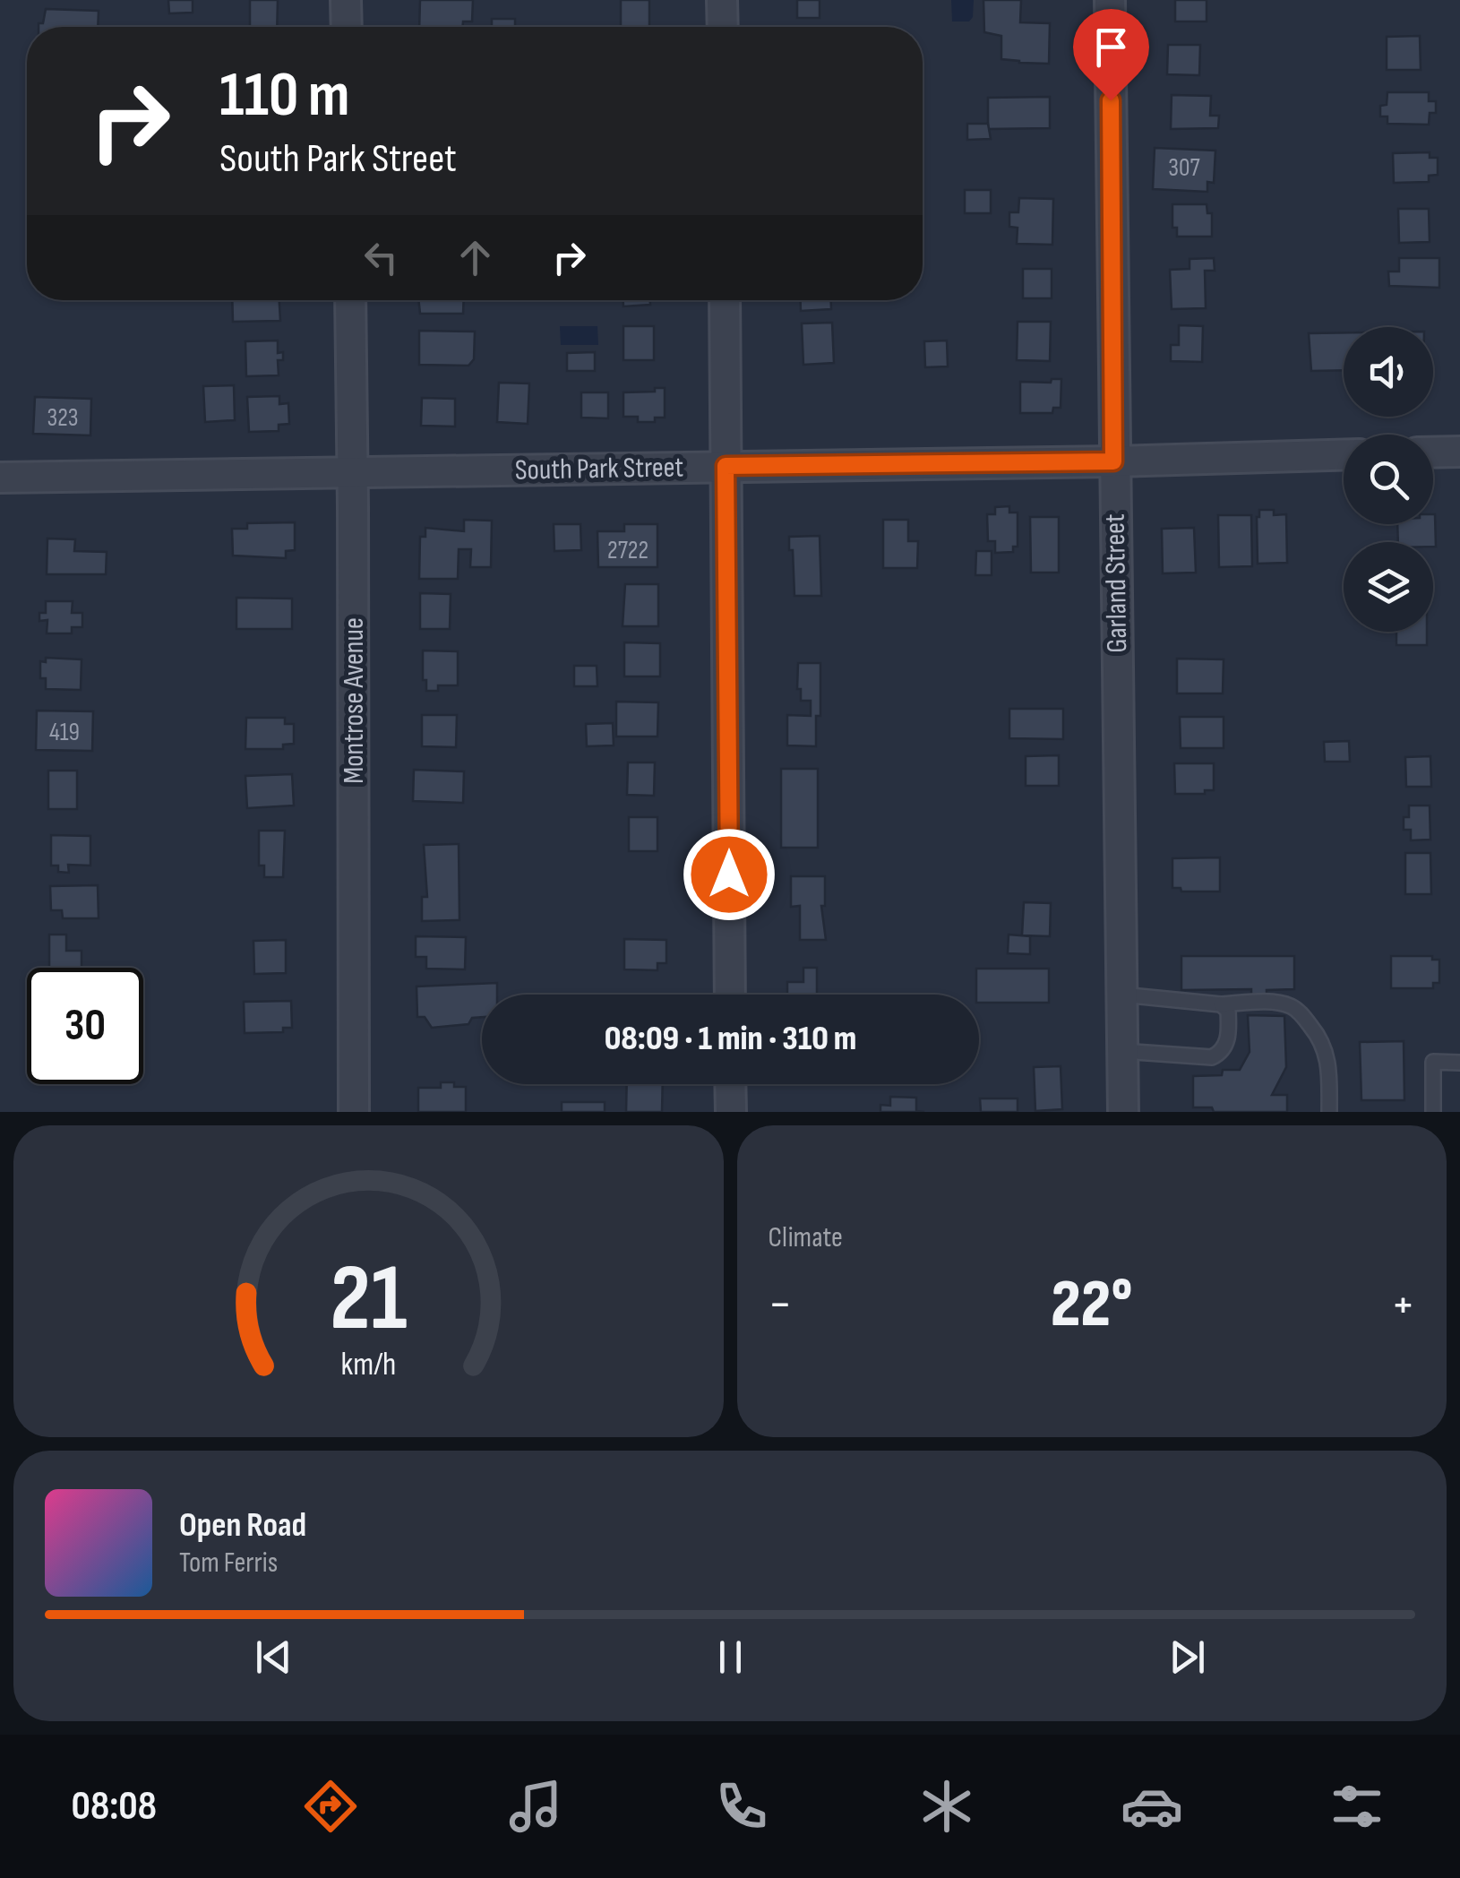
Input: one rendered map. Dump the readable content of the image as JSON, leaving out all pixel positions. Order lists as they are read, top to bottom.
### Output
{
  "streets": {
    "street": ["South Park Street", "Garland Street", "Montrose Avenue"]
  },
  "crossings": [
    ["South Park Street", "Garland Street"],
    ["South Park Street", "Montrose Avenue"]
  ],
  "house_numbers": [
    "307",
    "323",
    "2722",
    "419"
  ],
  "page": {
    "turn": ["110 m", "South Park Street"],
    "limit": "30",
    "trip": "08:09 · 1 min · 310 m",
    "tile": "Climate",
    "heat": ["−", "22°", "+"],
    "song": ["Open Road", "Tom Ferris"],
    "tabs": "08:08",
    "gauge": ["21", "km/h"]
  }
}
